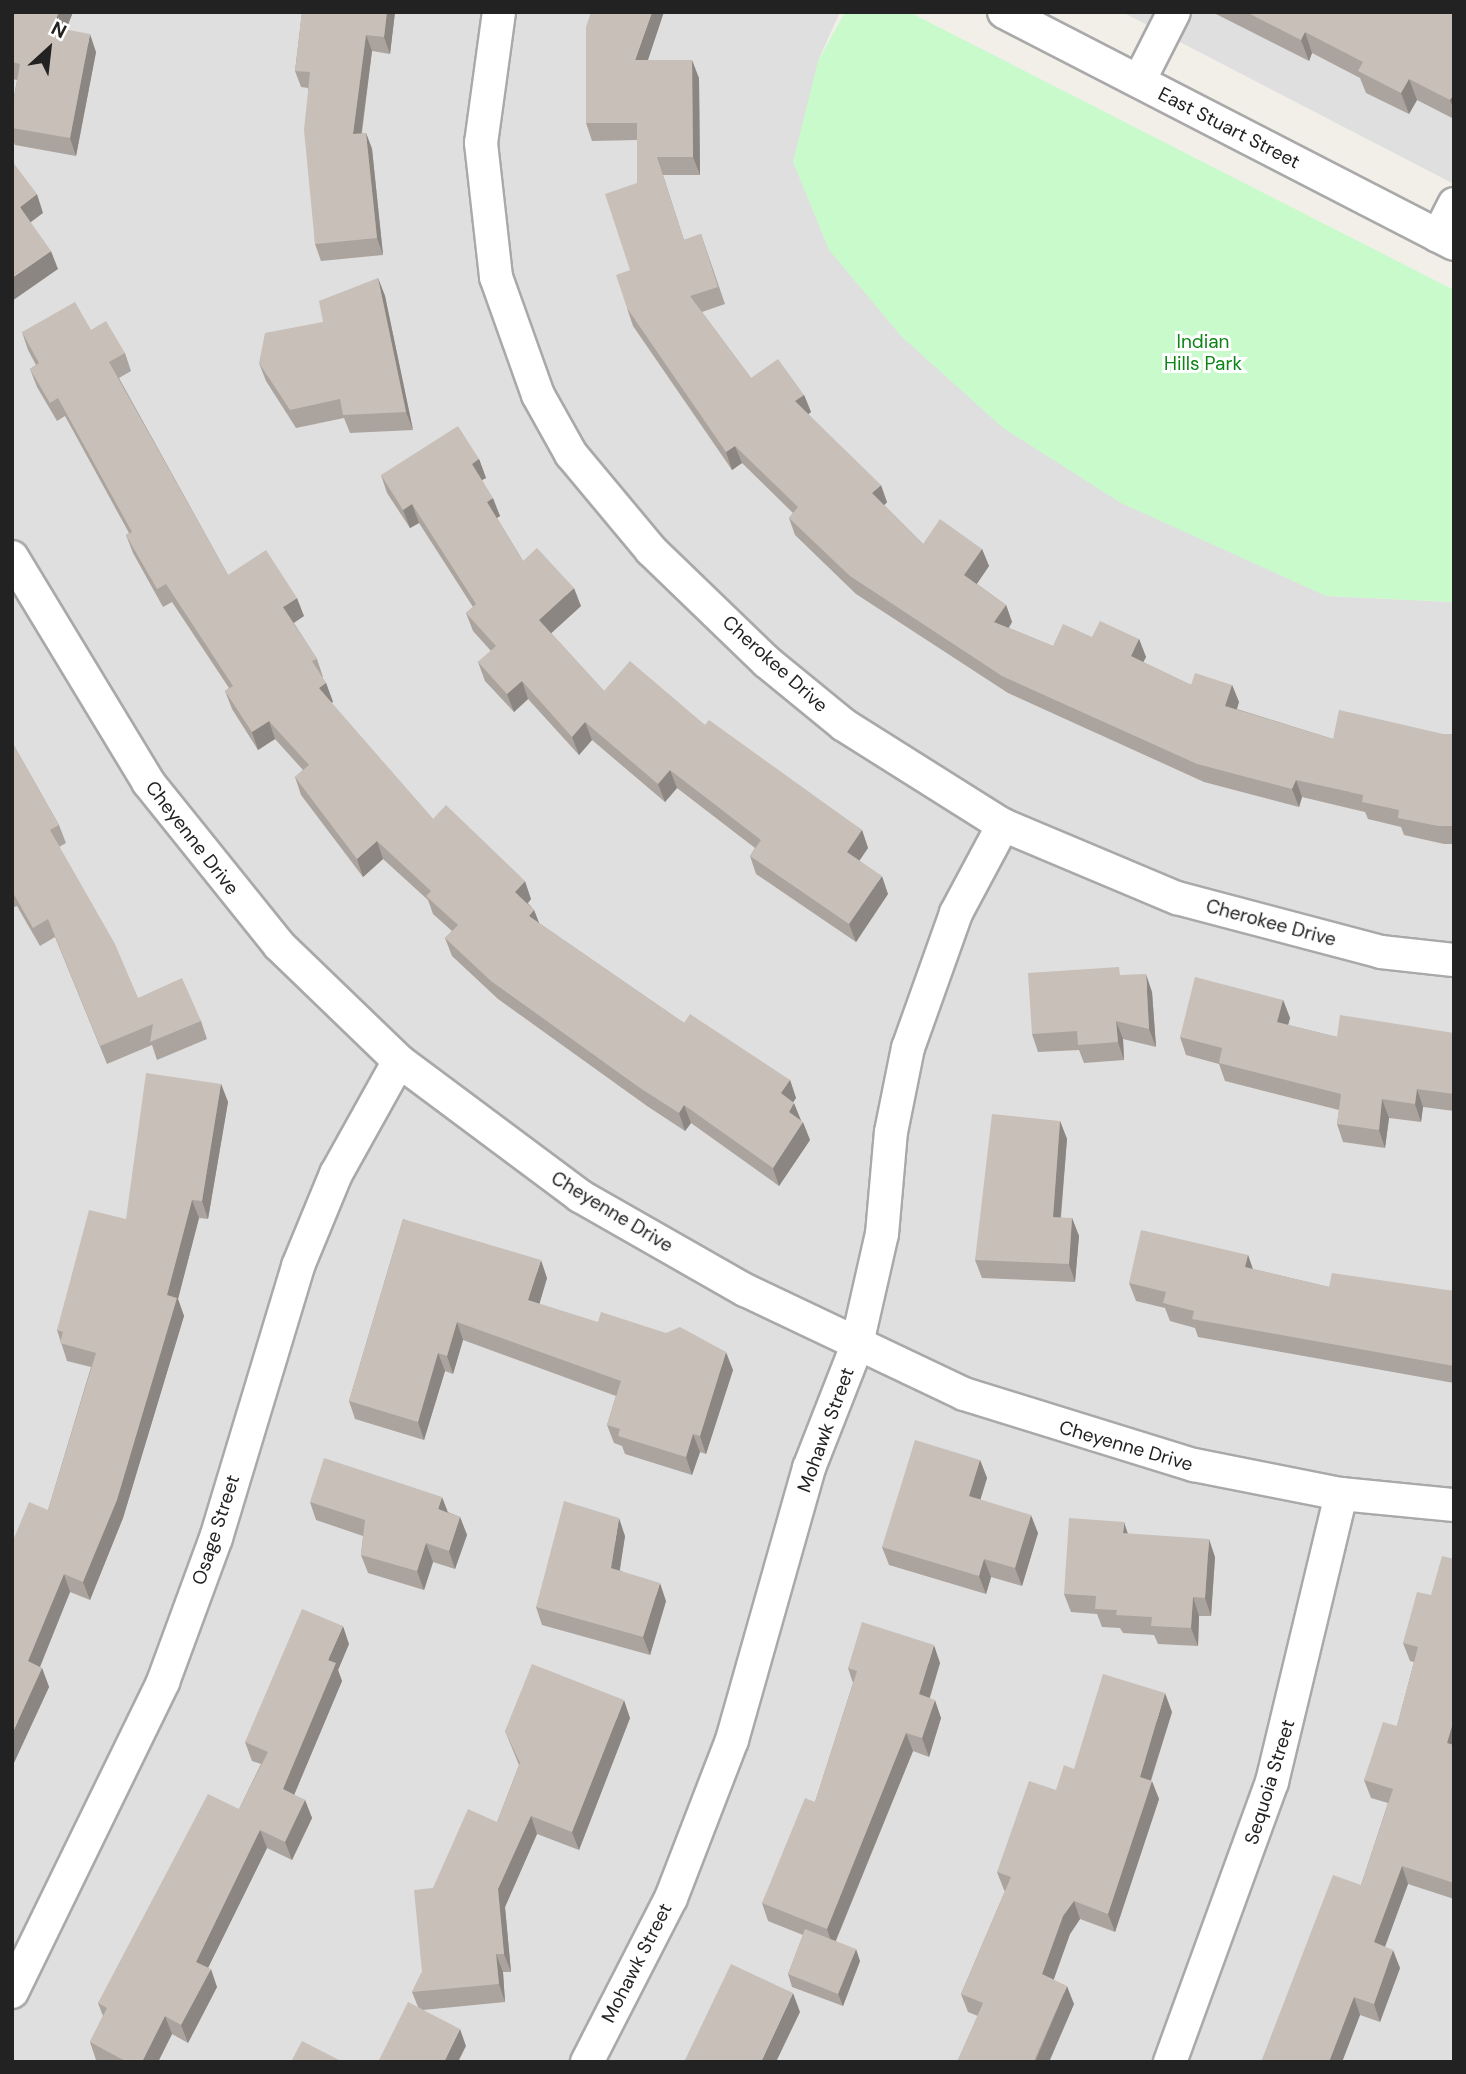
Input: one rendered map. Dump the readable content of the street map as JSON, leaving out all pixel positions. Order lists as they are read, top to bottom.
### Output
{
  "streets": {
    "street": [
      "East Stuart Street",
      "Cherokee Drive",
      "Cheyenne Drive",
      "Mohawk Street",
      "Osage Street",
      "Sequoia Street"
    ]
  },
  "crossings": [
    ["Cherokee Drive", "Mohawk Street"],
    ["Cheyenne Drive", "Mohawk Street"],
    ["Cheyenne Drive", "Osage Street"],
    ["Cheyenne Drive", "Sequoia Street"]
  ],
  "parks": ["Indian Hills Park"],
  "north": "top right"
}
